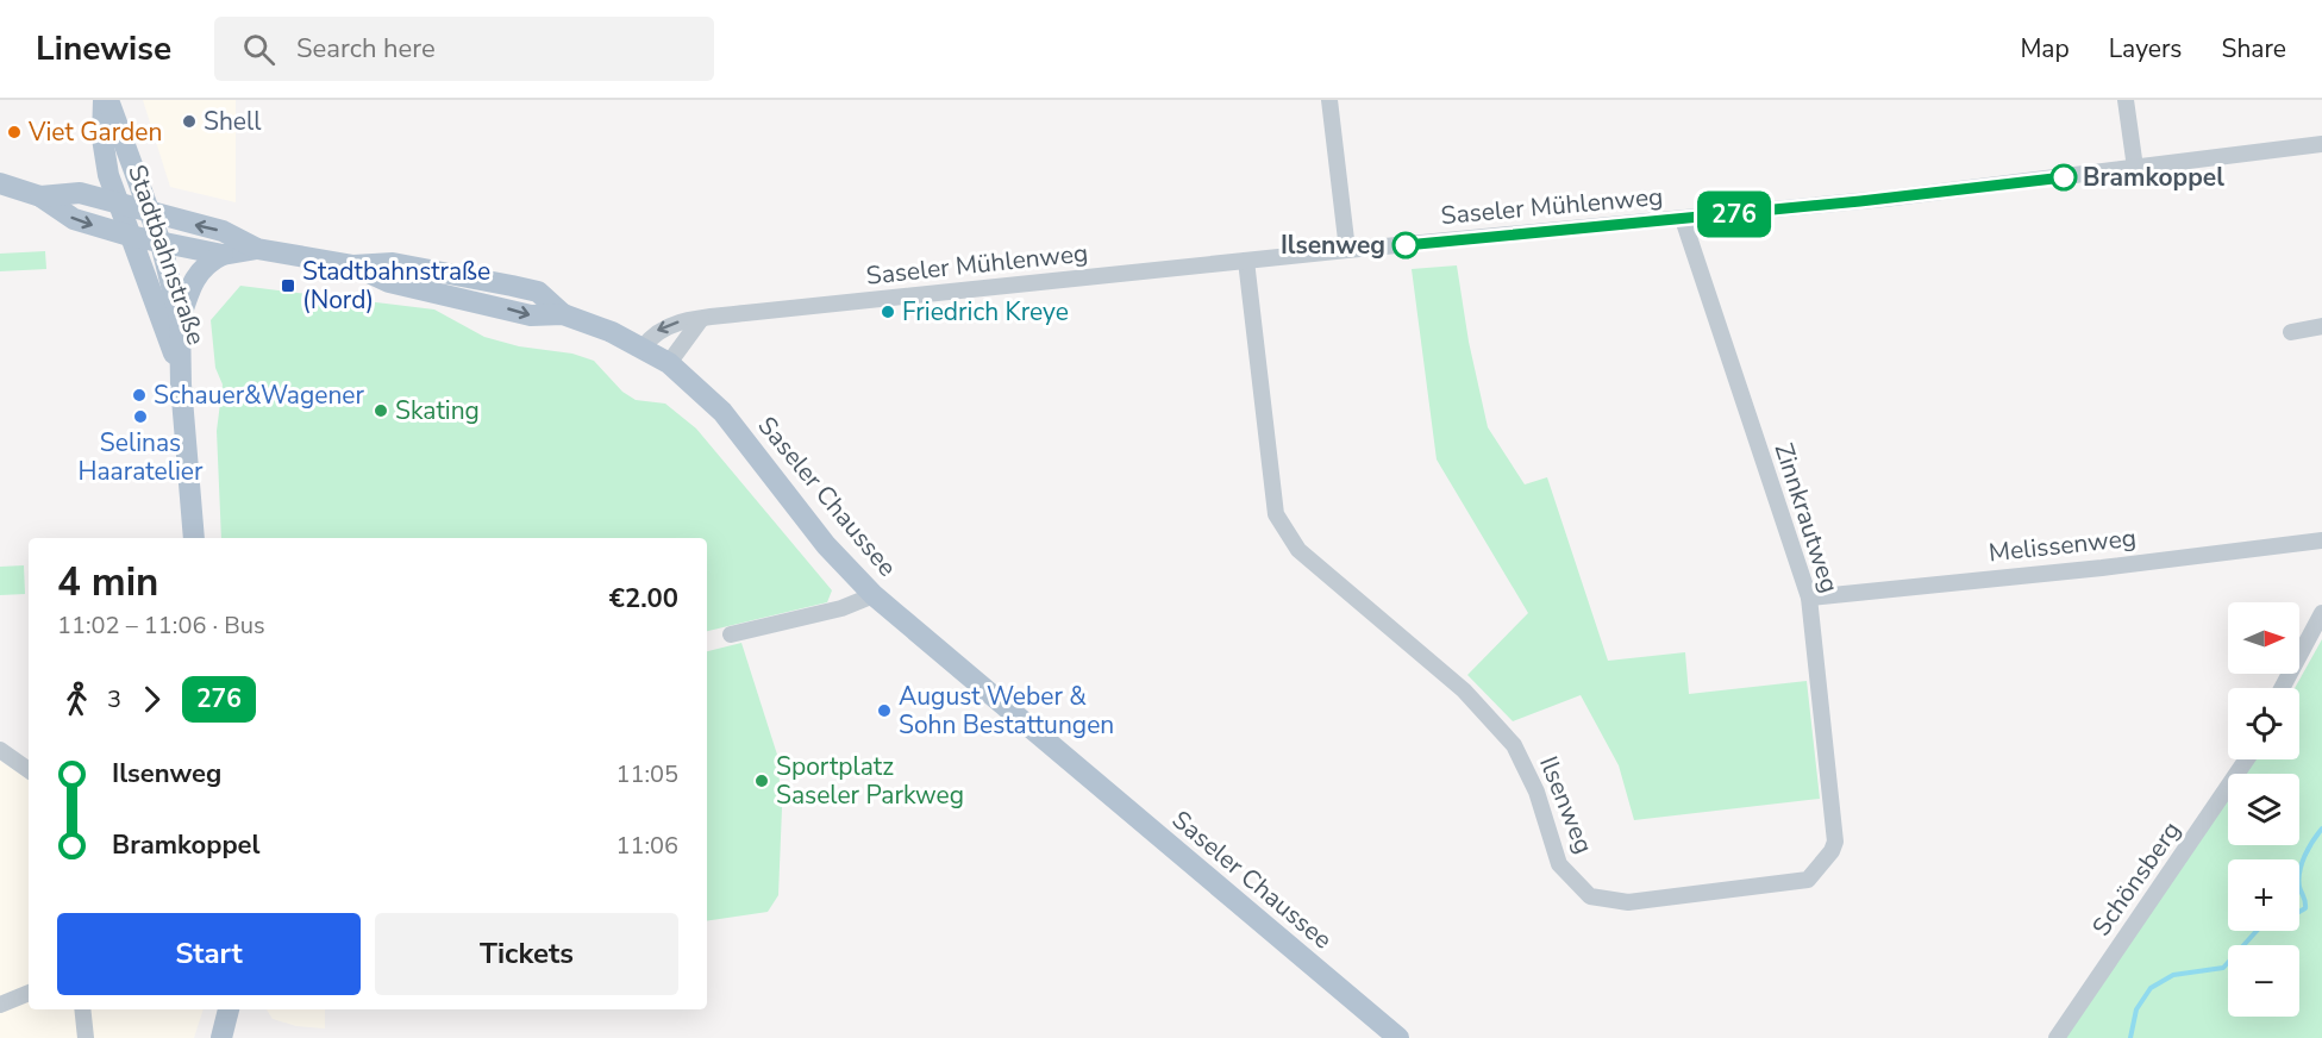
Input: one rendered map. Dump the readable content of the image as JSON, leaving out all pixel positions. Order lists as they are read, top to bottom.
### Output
{
  "streets": {
    "main road": ["Stadtbahnstraße", "Saseler Chaussee"],
    "street": [
      "Saseler Mühlenweg",
      "Zinnkrautweg",
      "Melissenweg",
      "Ilsenweg",
      "Schönsberg"
    ]
  },
  "crossings": [
    ["Saseler Mühlenweg", "Saseler Chaussee"],
    ["Saseler Mühlenweg", "Zinnkrautweg"],
    ["Saseler Mühlenweg", "Ilsenweg"],
    ["Stadtbahnstraße", "Saseler Chaussee"],
    ["Zinnkrautweg", "Melissenweg"],
    ["Zinnkrautweg", "Ilsenweg"]
  ],
  "places": {
    "other": [
      "Shell",
      "Viet Garden",
      "Bramkoppel",
      "Ilsenweg",
      "Friedrich Kreye",
      "Schauer&Wagener",
      "Skating",
      "Selinas Haaratelier",
      "August Weber & Sohn Bestattungen",
      "Sportplatz Saseler Parkweg"
    ],
    "transit": ["Stadtbahnstraße (Nord)"]
  },
  "lines": ["bus line 276"],
  "north": "right",
  "page": {
    "header": "Linewise",
    "search": "Search here",
    "nav": ["Map", "Layers", "Share"],
    "on_map": "276",
    "heading": ["4 min", "11:02 – 11:06 · Bus", "€2.00"],
    "map_buttons": ["+", "−"],
    "legs": ["3", "276"],
    "list": [
      {
        "name": "Ilsenweg",
        "value": "11:05"
      },
      {
        "name": "Bramkoppel",
        "value": "11:06"
      }
    ],
    "buttons": ["Start", "Tickets"]
  }
}
